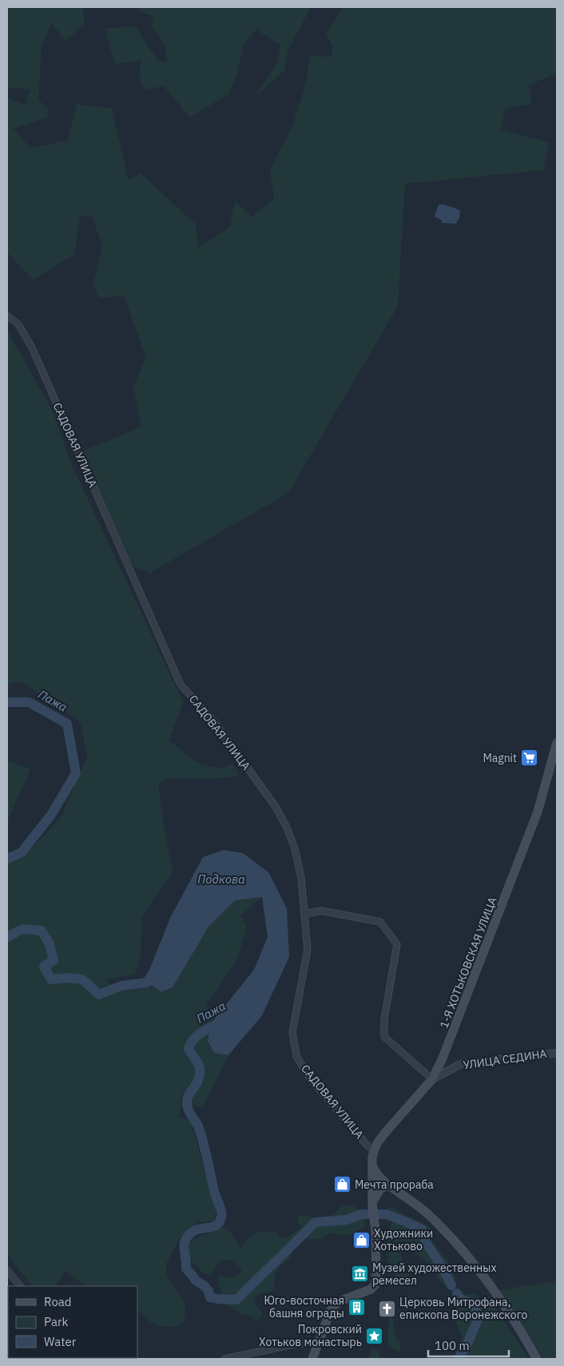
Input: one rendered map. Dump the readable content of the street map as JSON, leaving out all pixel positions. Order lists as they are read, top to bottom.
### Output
{
  "streets": {
    "main road": ["1-Я ХОТЬКОВСКАЯ УЛИЦА"],
    "street": ["САДОВАЯ УЛИЦА", "УЛИЦА СЕДИНА"]
  },
  "crossings": [
    ["САДОВАЯ УЛИЦА", "1-Я ХОТЬКОВСКАЯ УЛИЦА"],
    ["1-Я ХОТЬКОВСКАЯ УЛИЦА", "УЛИЦА СЕДИНА"]
  ],
  "water": ["Пажа", "Подкова"],
  "places": {
    "supermarket": ["Magnit"],
    "shop": ["Мечта прораба", "Художники Хотьково"],
    "museum": ["Музей художественных ремесел"],
    "building": ["Юго-восточная башня ограды"],
    "church": ["Церковь Митрофана, епископа Воронежского"],
    "place": ["Покровский Хотьков монастырь"]
  },
  "legend": ["Road", "Park", "Water"],
  "scale_bar": "100 m"
}
